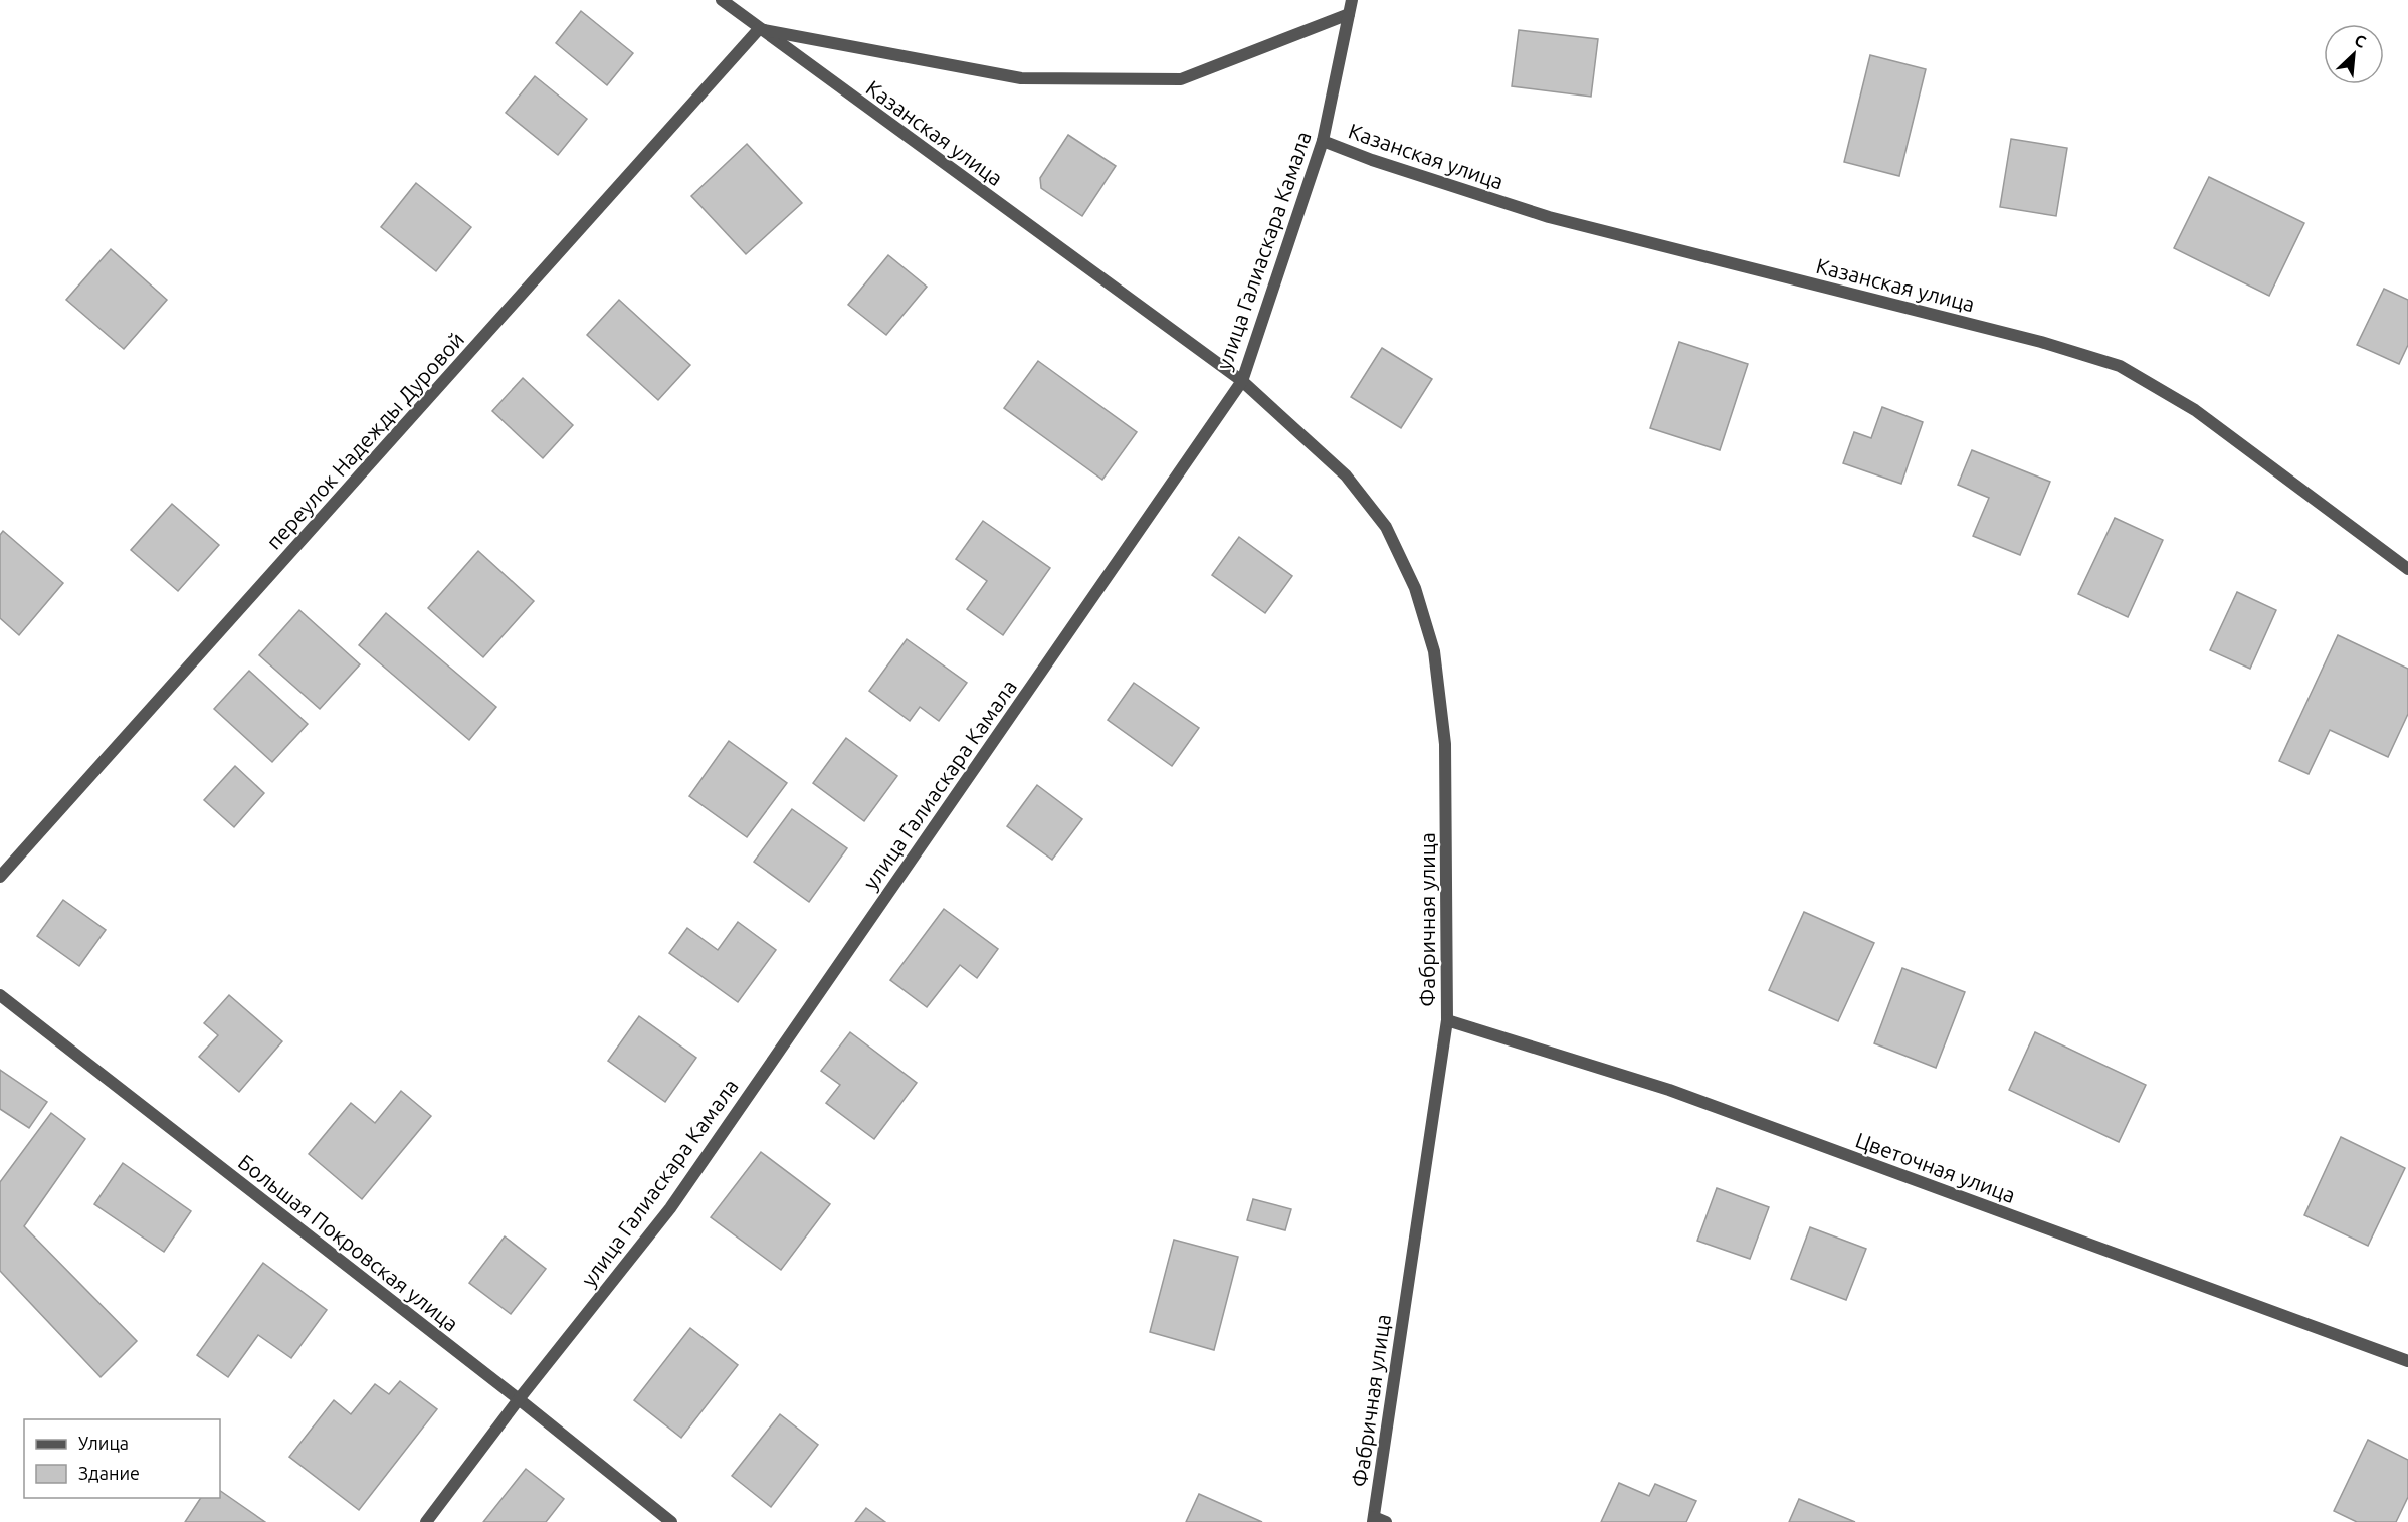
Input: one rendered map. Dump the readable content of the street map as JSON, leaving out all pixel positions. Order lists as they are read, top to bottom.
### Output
{
  "streets": {
    "street": [
      "Казанская улица",
      "улица Галиаскара Камала",
      "переулок Надежды Дуровой",
      "Фабричная улица",
      "Цветочная улица",
      "Большая Покровская улица"
    ]
  },
  "crossings": [
    ["Казанская улица", "улица Галиаскара Камала"],
    ["Казанская улица", "переулок Надежды Дуровой"],
    ["Казанская улица", "Фабричная улица"],
    ["улица Галиаскара Камала", "Фабричная улица"],
    ["улица Галиаскара Камала", "Большая Покровская улица"],
    ["Фабричная улица", "Цветочная улица"]
  ],
  "legend": ["Улица", "Здание"],
  "north": "top right"
}
